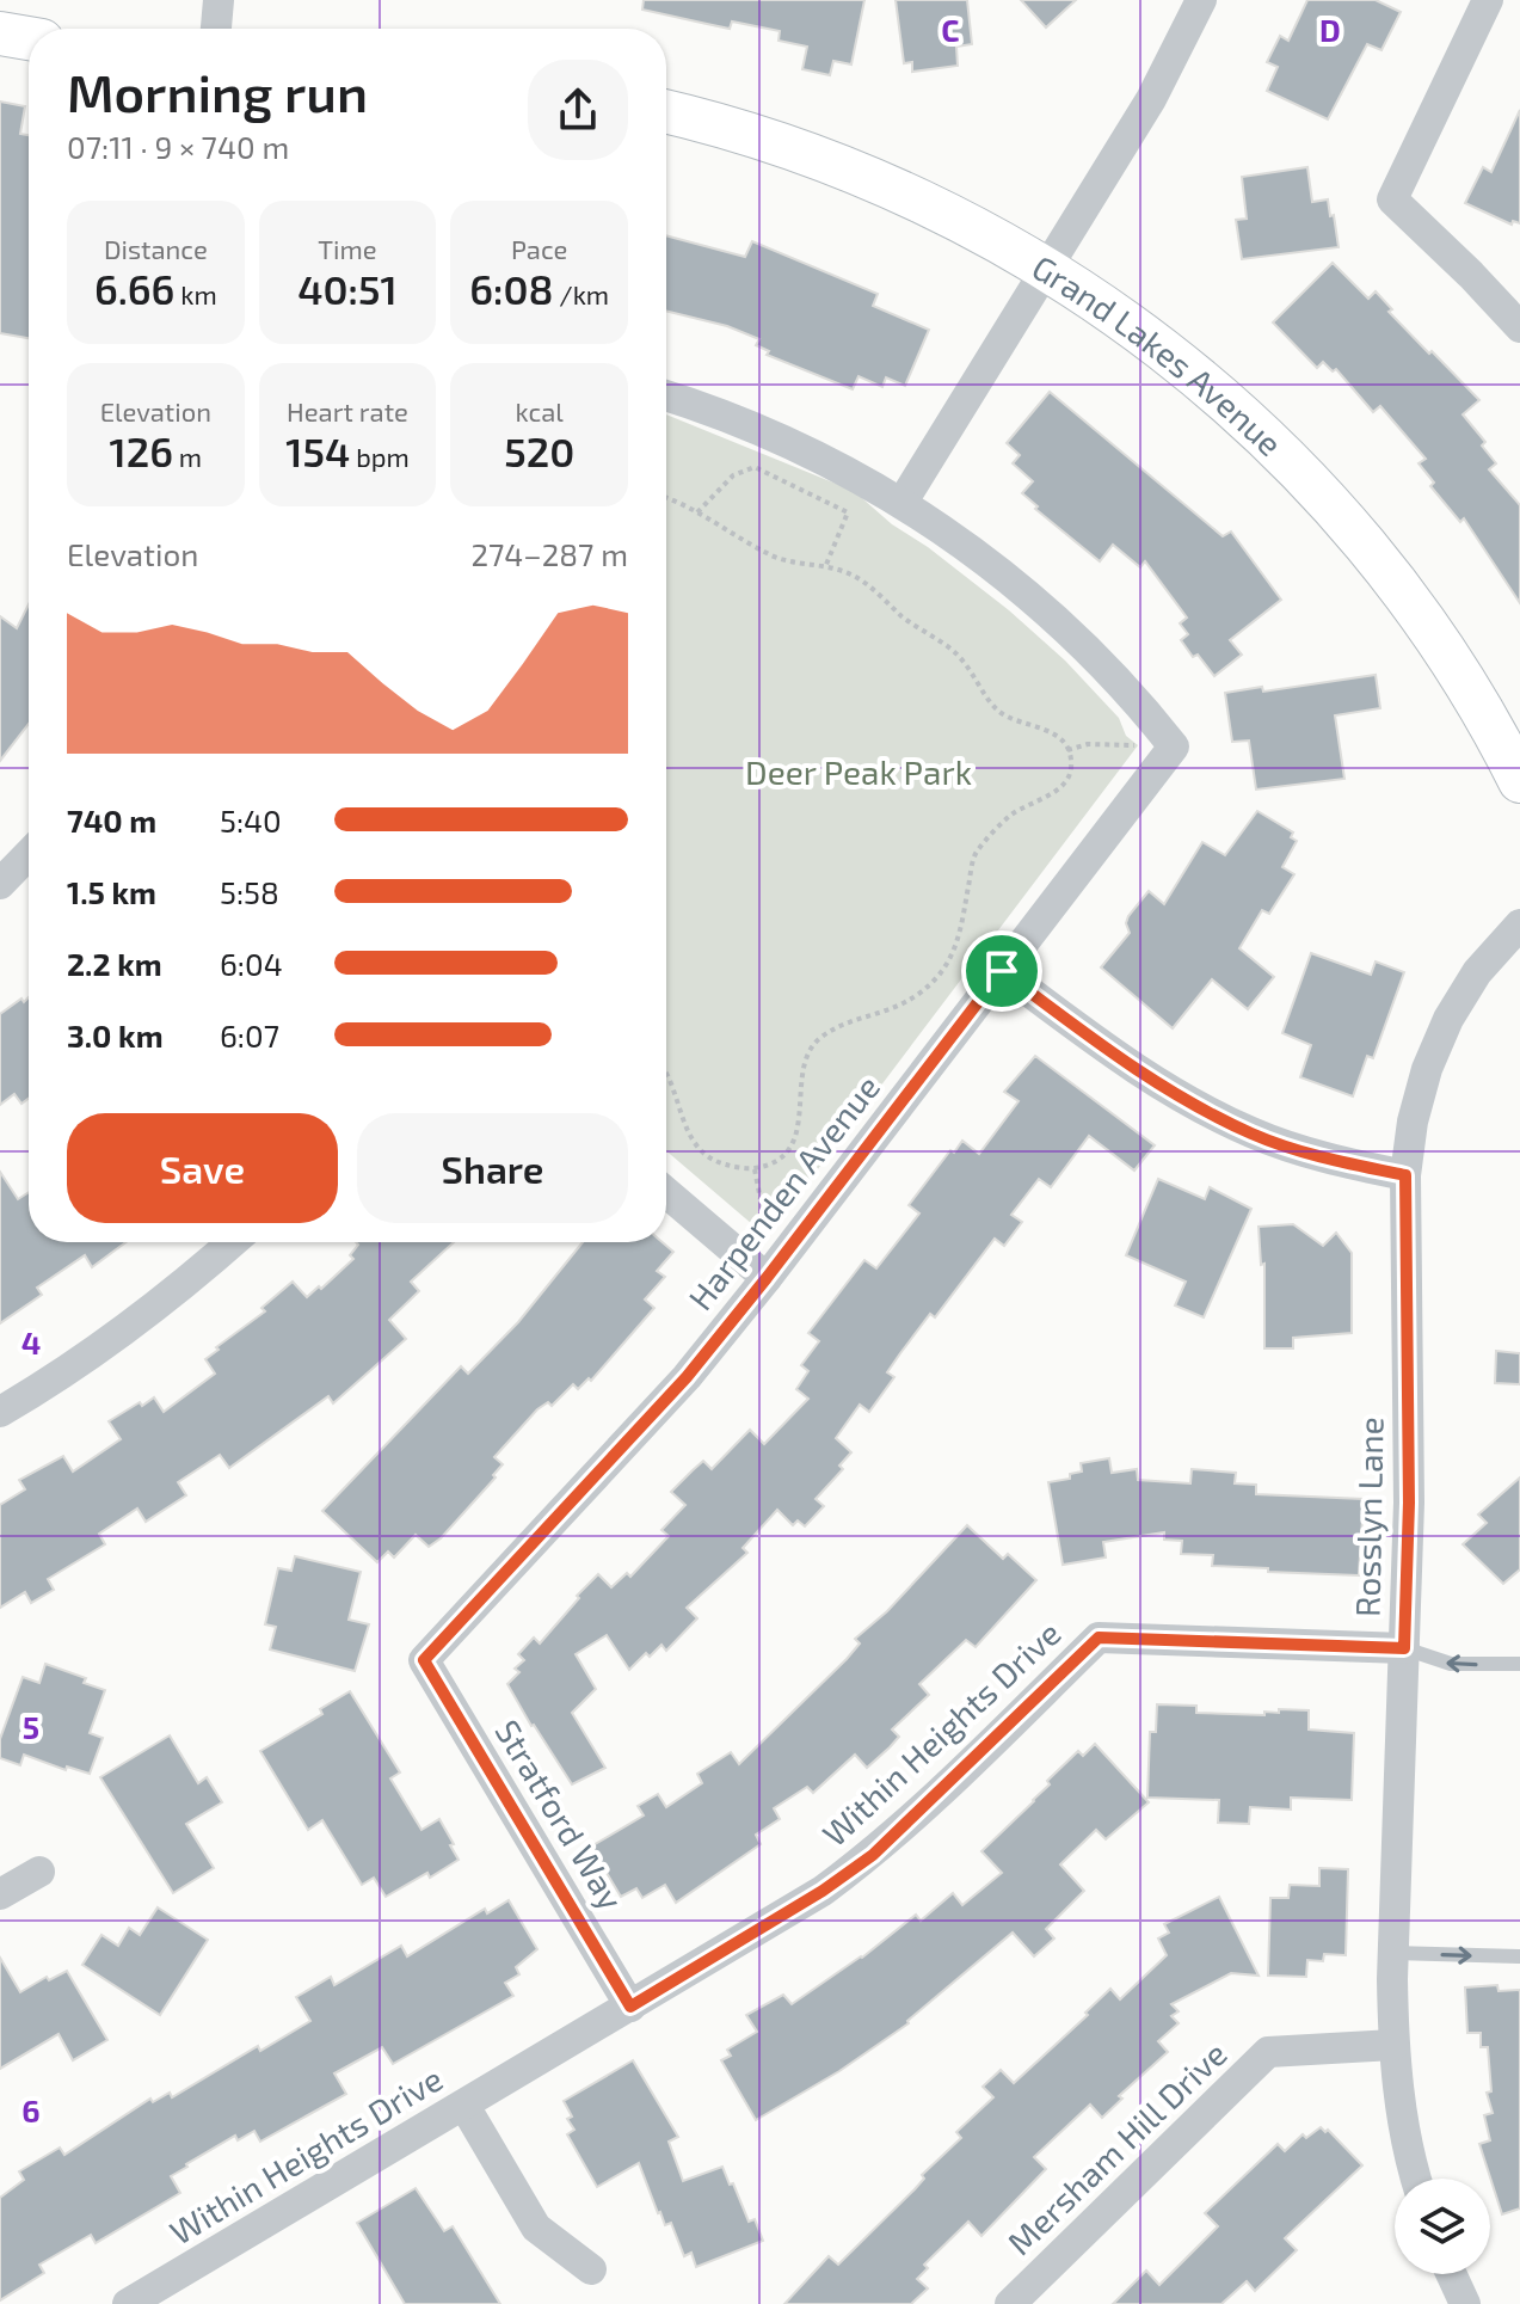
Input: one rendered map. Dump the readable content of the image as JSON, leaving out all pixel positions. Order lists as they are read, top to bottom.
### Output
{
  "streets": {
    "street": [
      "Grand Lakes Avenue",
      "Harpenden Avenue",
      "Rosslyn Lane",
      "Within Heights Drive",
      "Stratford Way",
      "Mersham Hill Drive"
    ]
  },
  "crossings": [
    ["Harpenden Avenue", "Stratford Way"],
    ["Rosslyn Lane", "Within Heights Drive"],
    ["Rosslyn Lane", "Mersham Hill Drive"],
    ["Within Heights Drive", "Stratford Way"]
  ],
  "parks": ["Deer Peak Park"],
  "page": {
    "heading": ["Morning run", "07:11 · 9 × 740 m"],
    "stats": [
      ["Distance", "6.66 km"],
      ["Time", "40:51"],
      ["Pace", "6:08 /km"],
      ["Elevation", "126 m"],
      ["Heart rate", "154 bpm"],
      ["kcal", "520"]
    ],
    "chart": ["Elevation", "274–287 m"],
    "list": [
      {
        "name": "740 m",
        "note": "5:40"
      },
      {
        "name": "1.5 km",
        "note": "5:58"
      },
      {
        "name": "2.2 km",
        "note": "6:04"
      },
      {
        "name": "3.0 km",
        "note": "6:07"
      }
    ],
    "buttons": ["Save", "Share"]
  },
  "grid": {
    "columns": ["C", "D"],
    "rows": ["4", "5", "6"]
  }
}
